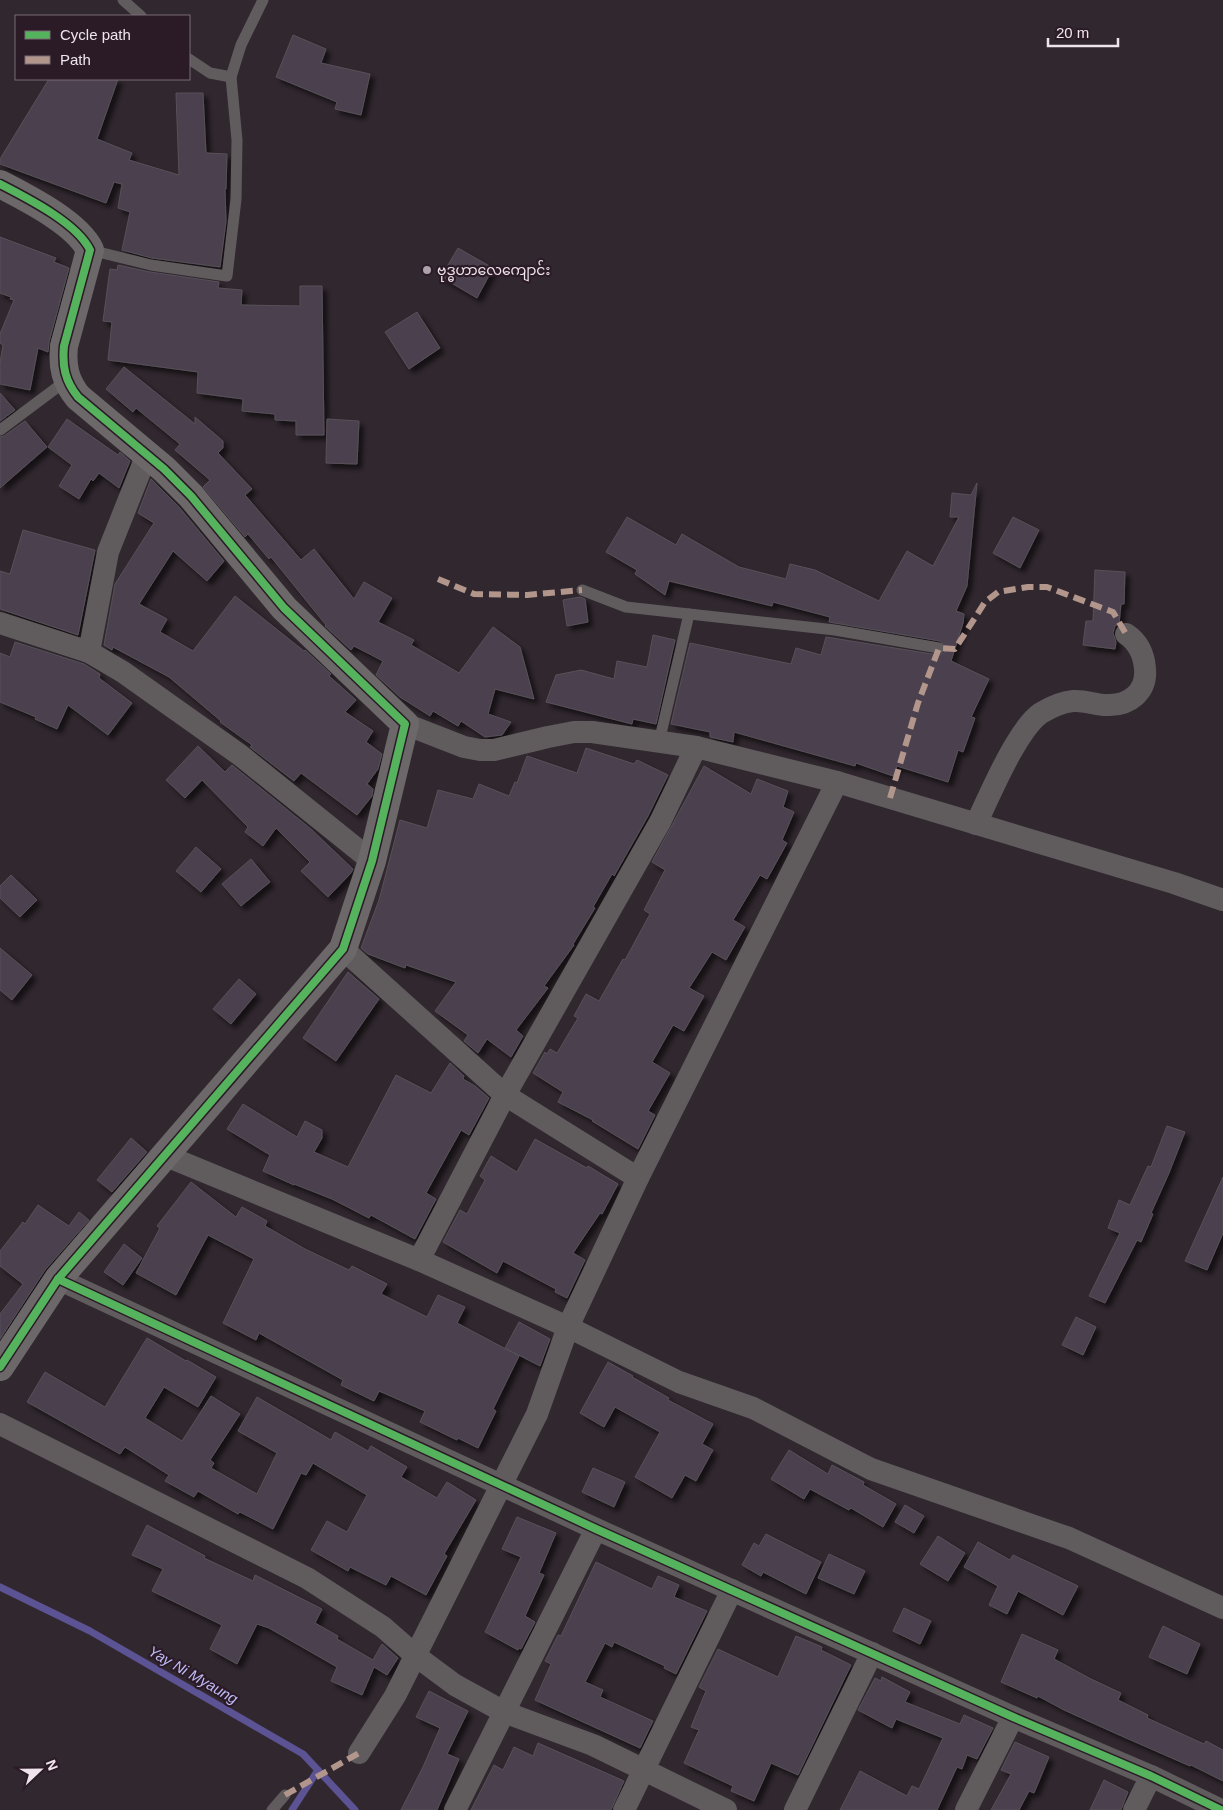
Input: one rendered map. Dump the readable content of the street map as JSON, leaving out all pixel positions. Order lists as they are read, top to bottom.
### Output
{
  "water": ["Yay Ni Myaung"],
  "places": ["ဗုဒ္ဓဟာလေကျောင်း"],
  "legend": ["Cycle path", "Path"],
  "scale_bar": "20 m",
  "north": "right"
}
